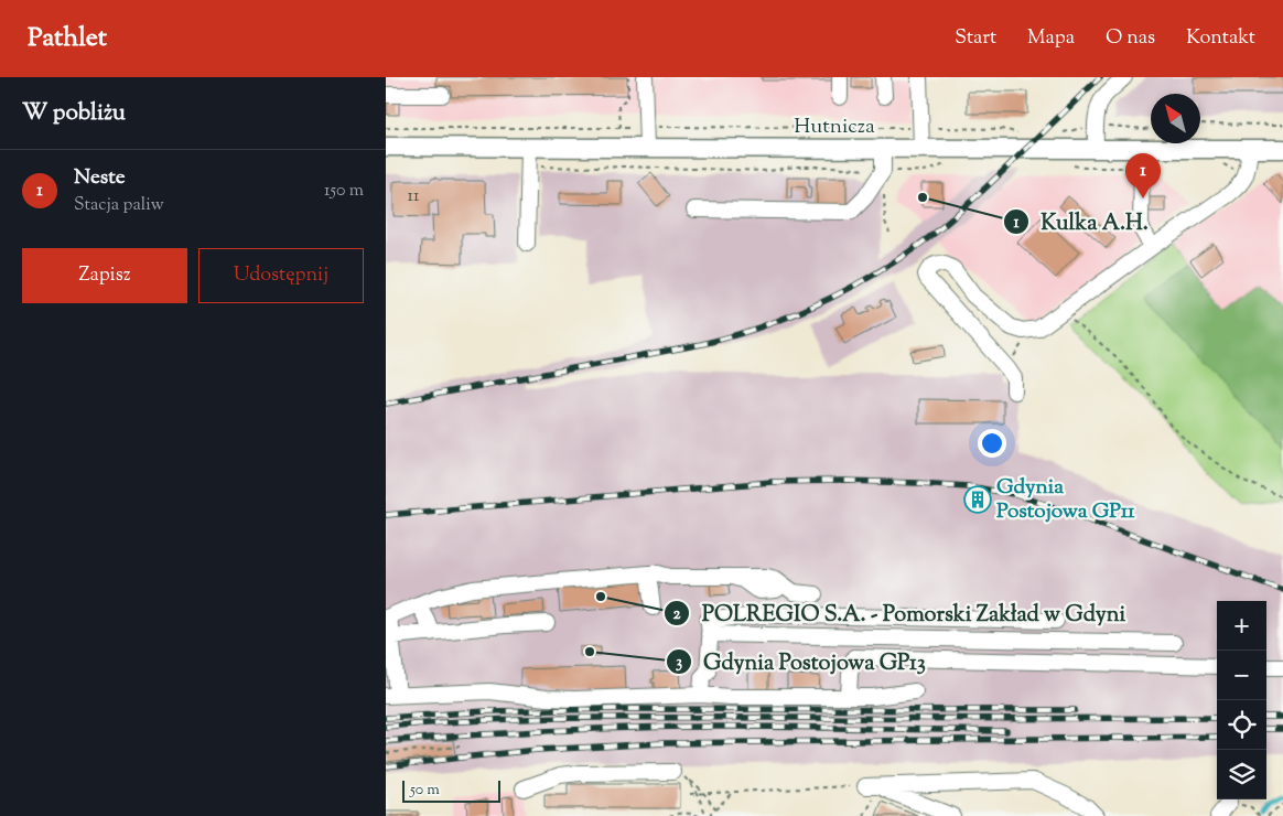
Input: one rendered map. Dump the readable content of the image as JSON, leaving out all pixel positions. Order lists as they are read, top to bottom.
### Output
{
  "streets": {
    "main road": ["Hutnicza"]
  },
  "places": {
    "other": ["Kulka A.H.", "POLREGIO S.A. - Pomorski Zakład w Gdyni", "Gdynia Postojowa GP13"],
    "building": ["Gdynia Postojowa GP11"]
  },
  "house_numbers": ["11"],
  "scale_bar": "50 m",
  "north": "top left",
  "page": {
    "header": "Pathlet",
    "nav": [
      "Start",
      "Mapa",
      "O nas",
      "Kontakt"
    ],
    "heading": "W pobliżu",
    "list": [
      {
        "mark": "1",
        "name": "Neste",
        "note": "Stacja paliw",
        "value": "150 m"
      }
    ],
    "pins": "1",
    "buttons": ["Zapisz", "Udostępnij"],
    "map_buttons": ["+", "−"],
    "scale": "50 m"
  }
}
